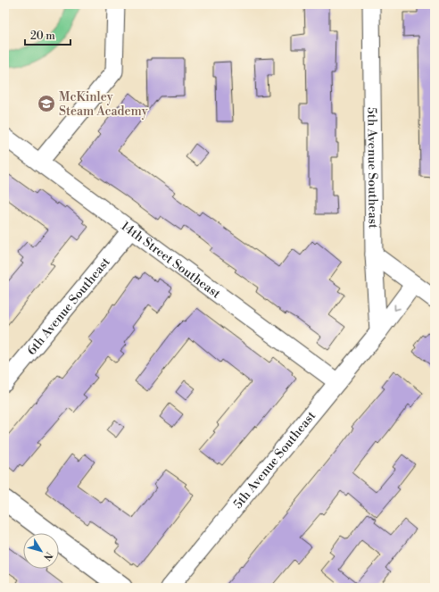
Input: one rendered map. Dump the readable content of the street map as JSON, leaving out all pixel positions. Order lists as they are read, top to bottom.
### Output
{
  "streets": {
    "street": ["5th Avenue Southeast", "14th Street Southeast", "6th Avenue Southeast"]
  },
  "crossings": [
    ["5th Avenue Southeast", "14th Street Southeast"],
    ["14th Street Southeast", "6th Avenue Southeast"]
  ],
  "places": {
    "school or university": ["McKinley Steam Academy"]
  },
  "scale_bar": "20 m",
  "north": "bottom right"
}
